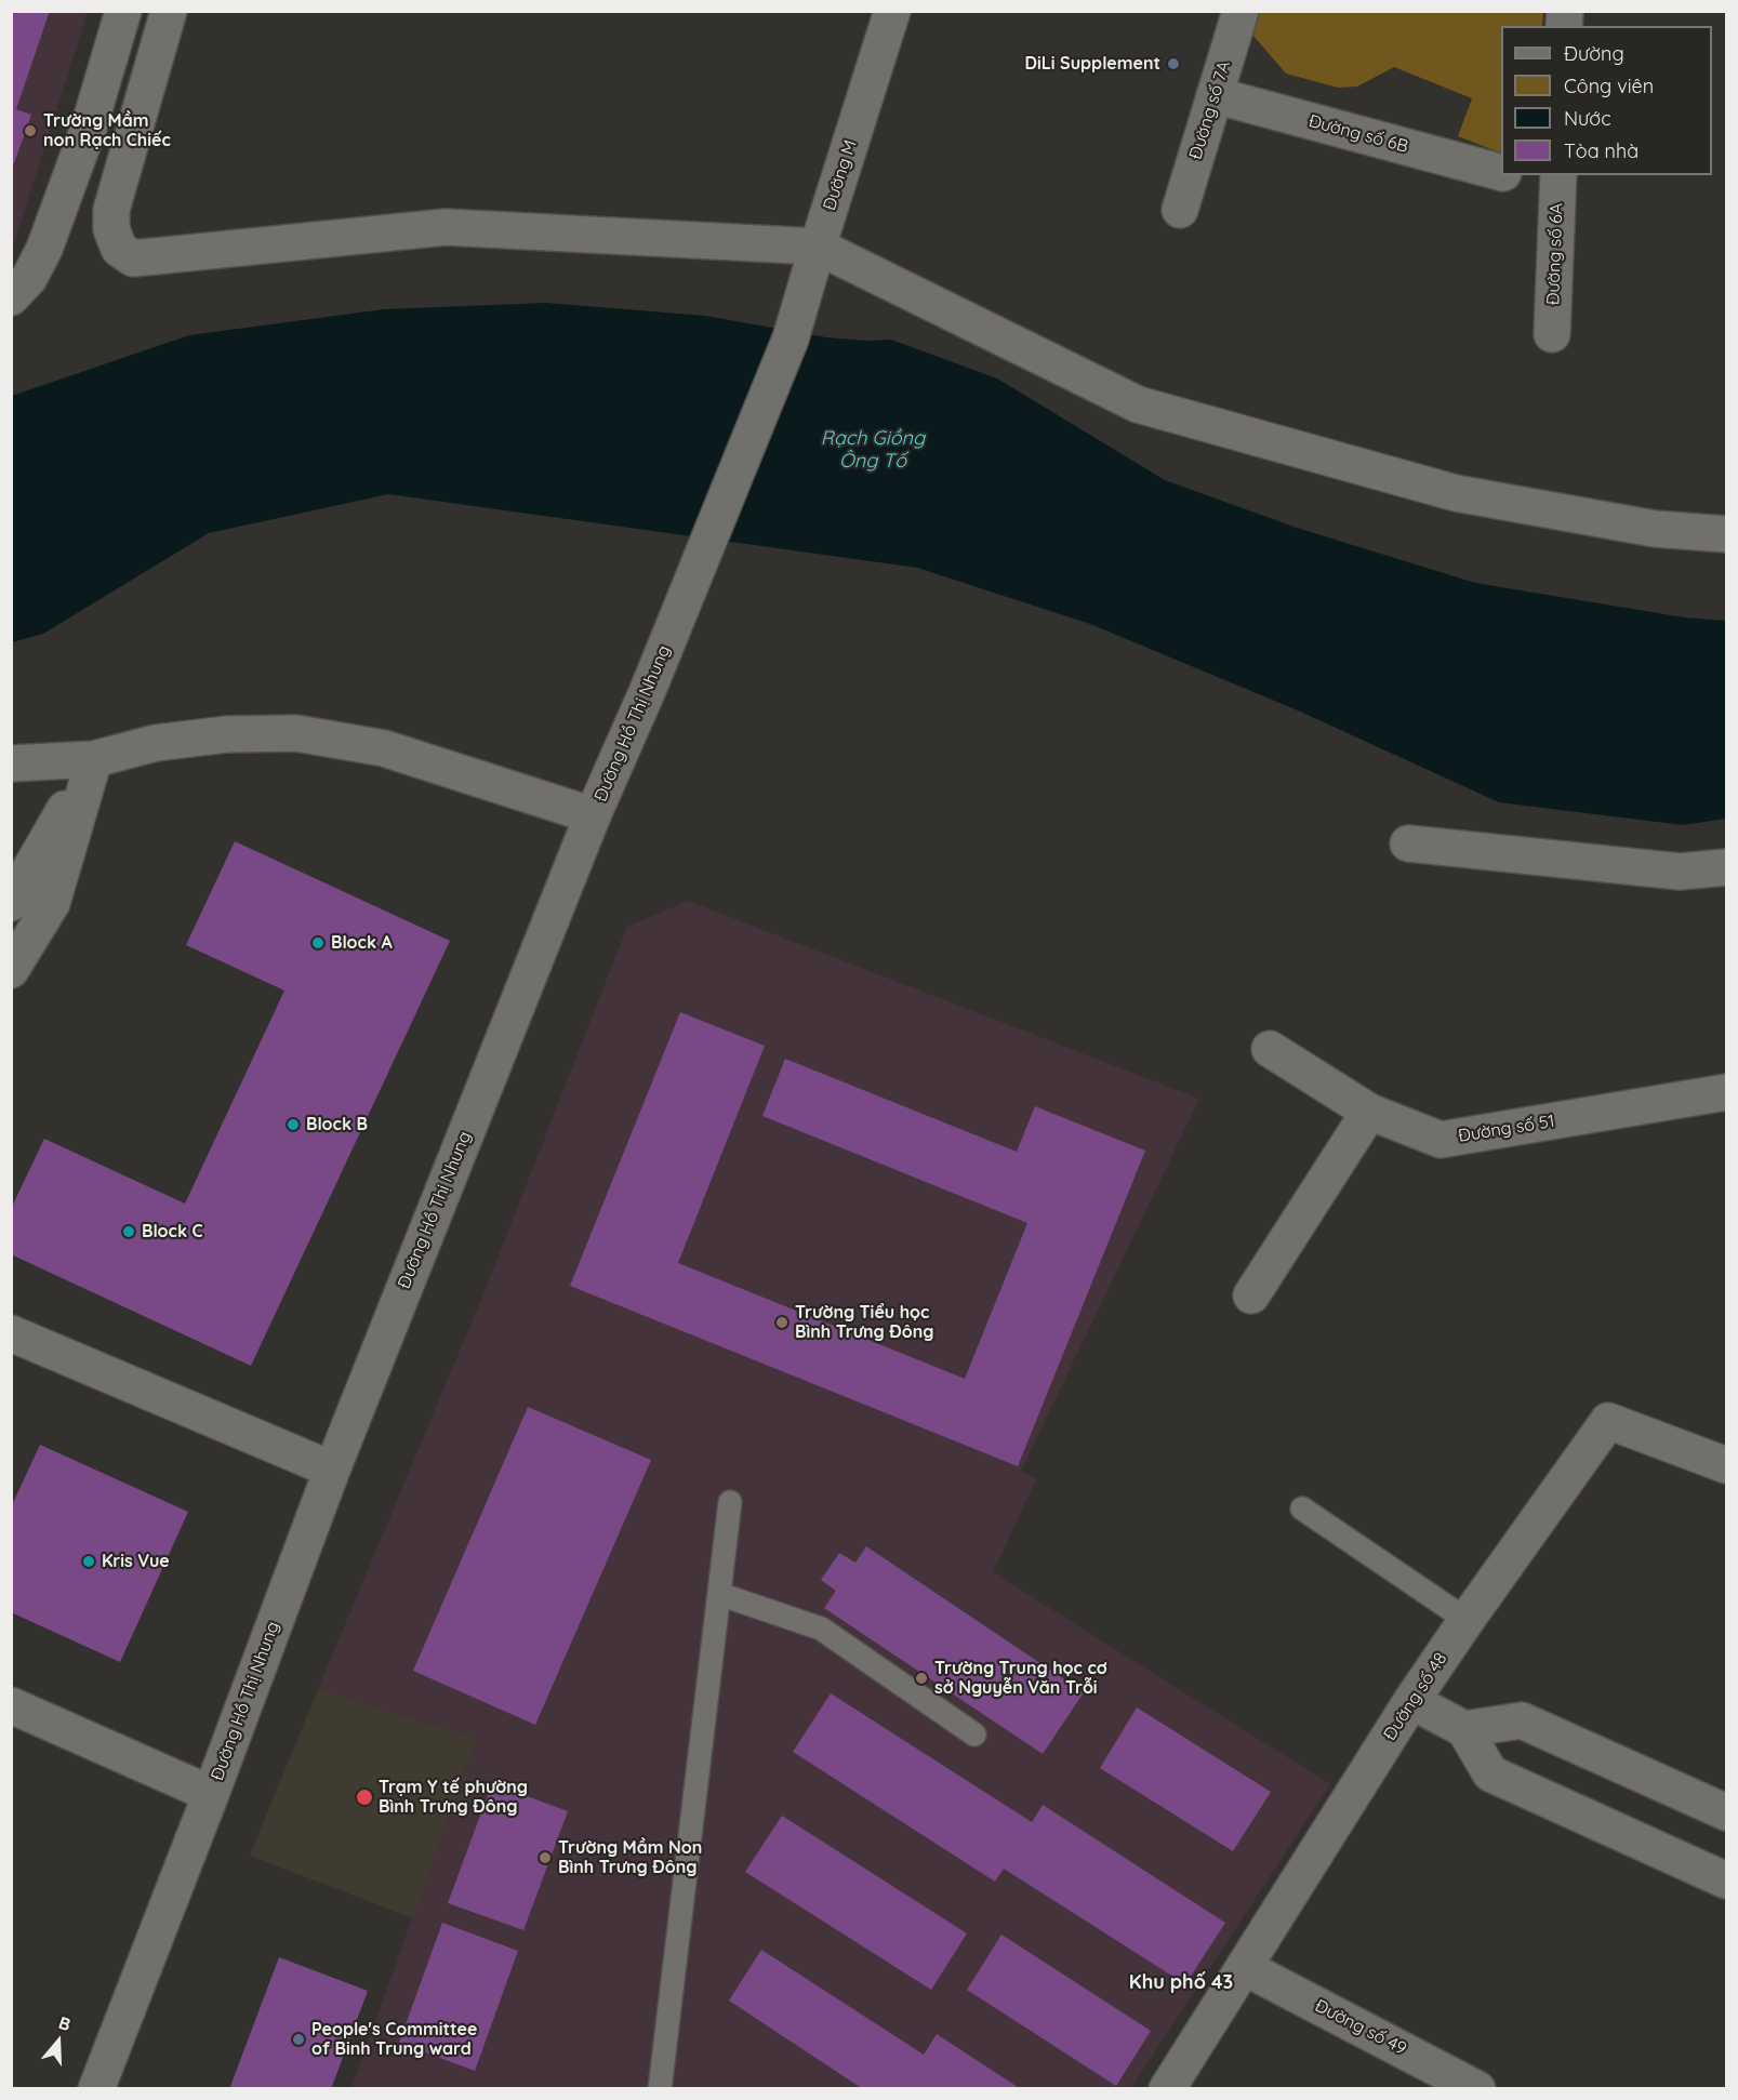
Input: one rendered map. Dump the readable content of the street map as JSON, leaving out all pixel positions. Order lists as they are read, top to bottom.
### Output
{
  "streets": {
    "street": [
      "Đường số 7A",
      "Đường số 6B",
      "Đường M",
      "Đường số 6A",
      "Đường Hồ Thị Nhung",
      "Đường số 51",
      "Đường số 48",
      "Đường số 49"
    ]
  },
  "crossings": [
    ["Đường số 7A", "Đường số 6B"],
    ["Đường số 6B", "Đường số 6A"],
    ["Đường M", "Đường Hồ Thị Nhung"],
    ["Đường số 48", "Đường số 49"]
  ],
  "districts": ["Khu phố 43"],
  "water": ["Rạch Giồng Ông Tố"],
  "places": [
    "DiLi Supplement",
    "Trường Mầm non Rạch Chiếc",
    "Block A",
    "Block B",
    "Block C",
    "Trường Tiểu học Bình Trưng Đông",
    "Kris Vue",
    "Trường Trung học cơ sở Nguyễn Văn Trỗi",
    "Trạm Y tế phường Bình Trưng Đông",
    "Trường Mầm Non Bình Trưng Đông",
    "People's Committee of Binh Trung ward"
  ],
  "legend": [
    "Đường",
    "Công viên",
    "Nước",
    "Tòa nhà"
  ],
  "north": "top"
}
